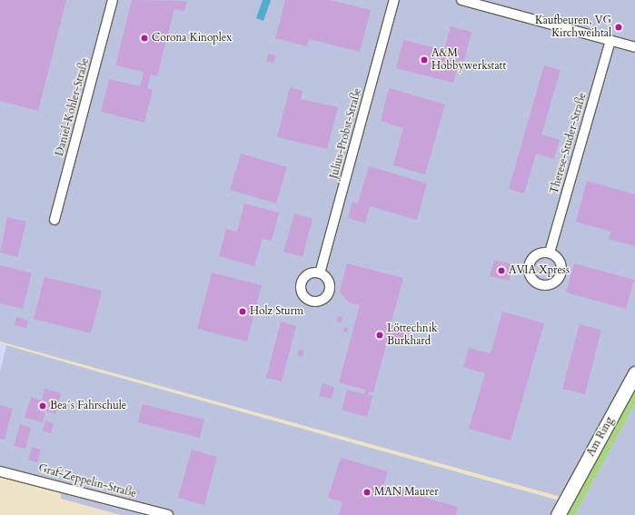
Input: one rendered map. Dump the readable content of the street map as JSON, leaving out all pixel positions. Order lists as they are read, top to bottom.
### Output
{
  "streets": {
    "street": [
      "Daniel-Kohler-Straße",
      "Julius-Probst-Straße",
      "Therese-Studer-Straße",
      "Am Ring",
      "Graf-Zeppelin-Straße"
    ]
  },
  "places": [
    "Kaufbeuren, VG Kirchweihtal",
    "Corona Kinoplex",
    "A&M Hobbywerkstatt",
    "AVIA Xpress",
    "Holz Sturm",
    "Löttechnik Burkhard",
    "Bea´s Fahrschule",
    "MAN Maurer"
  ]
}
